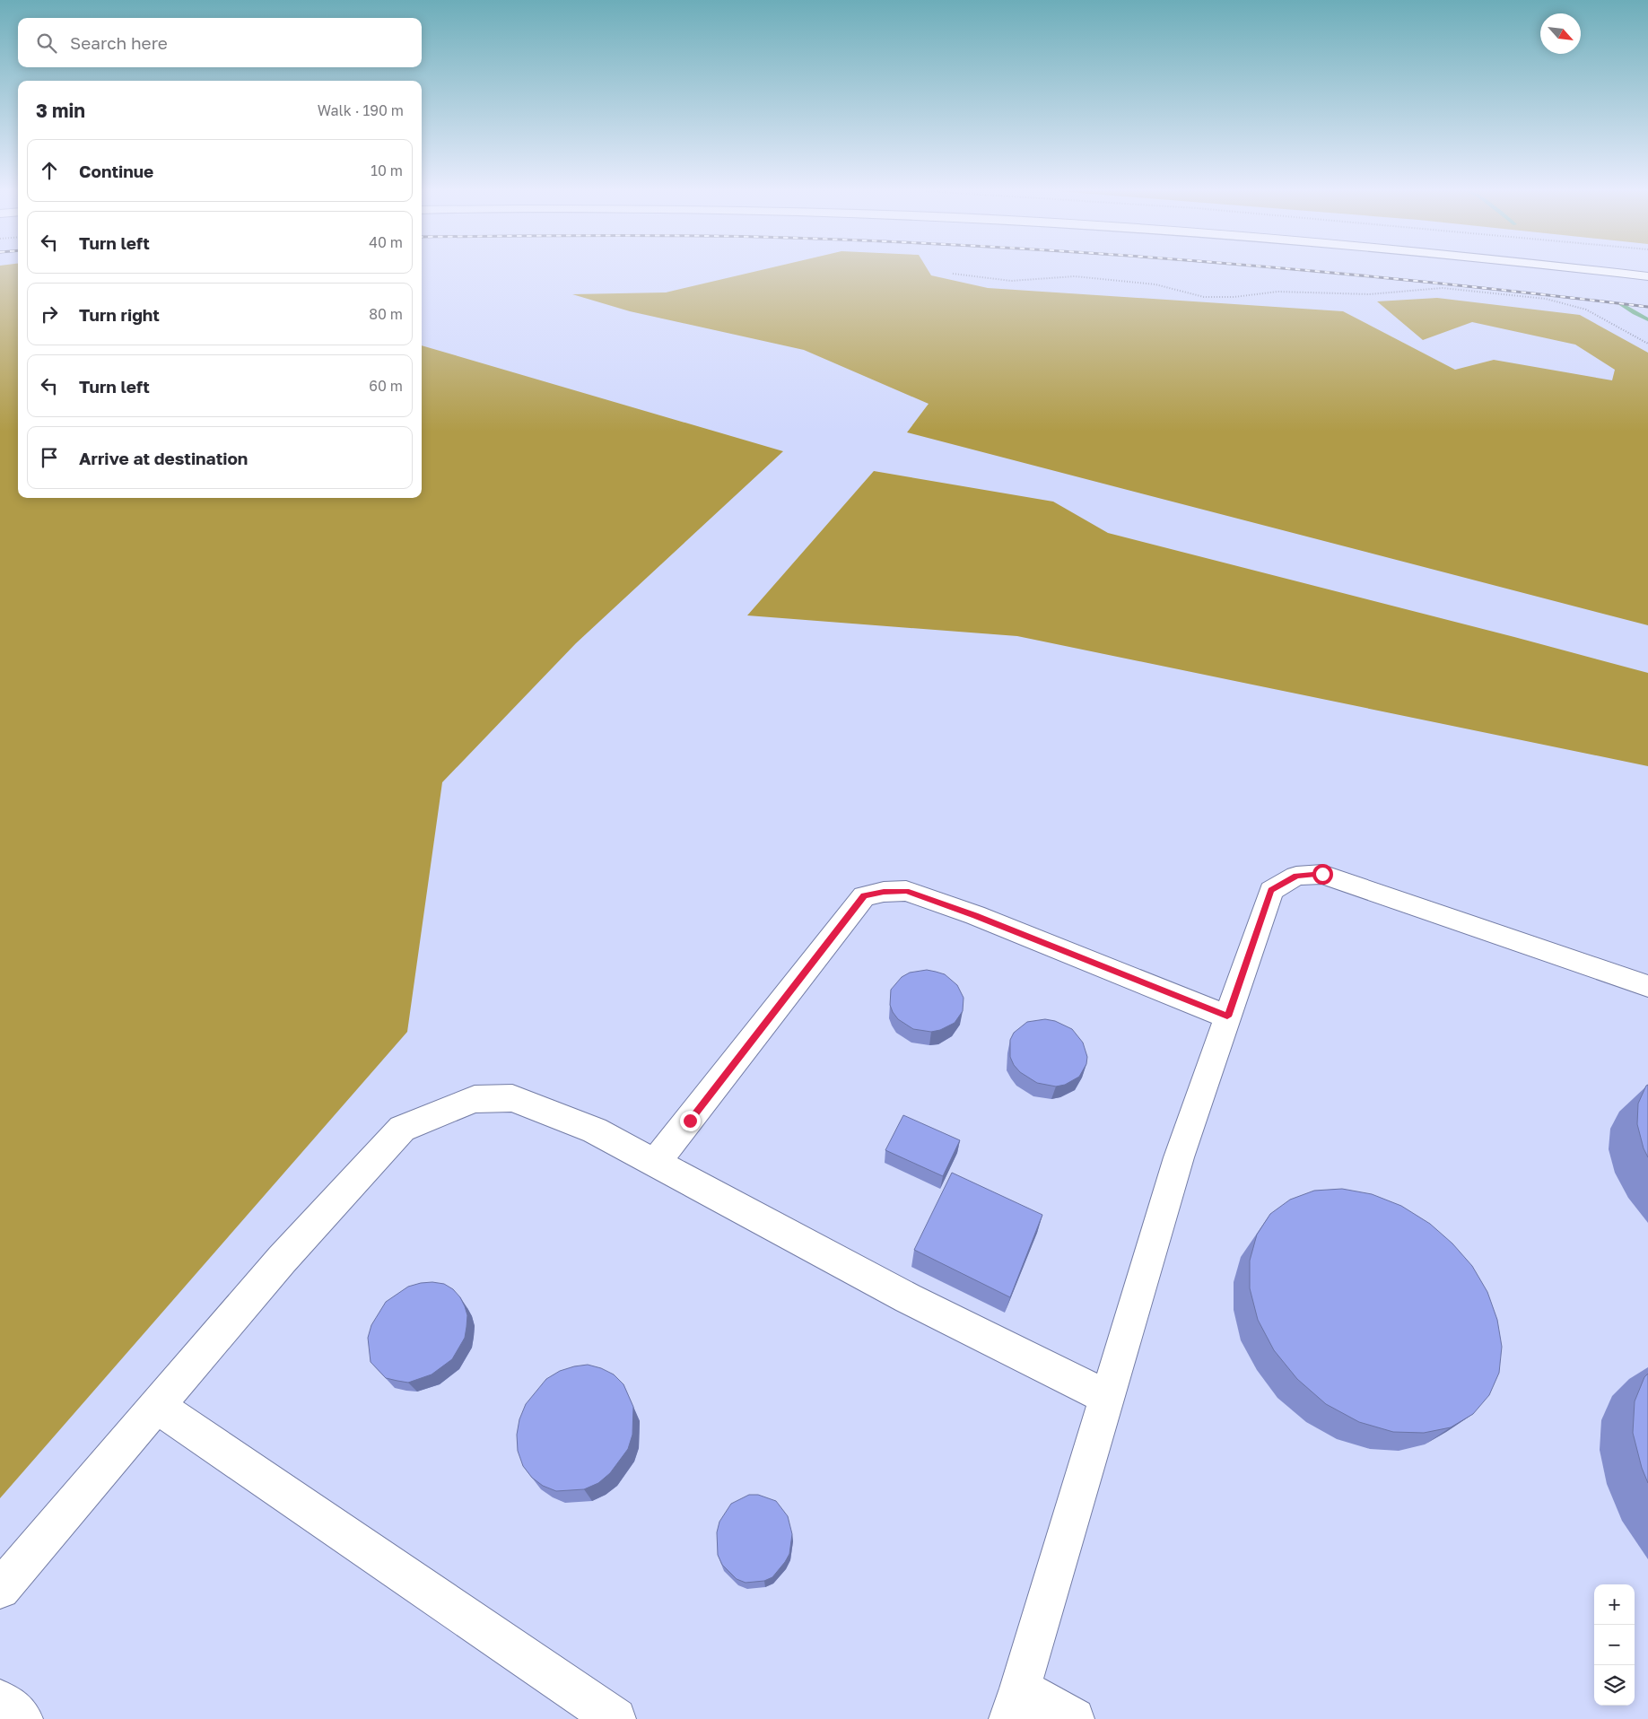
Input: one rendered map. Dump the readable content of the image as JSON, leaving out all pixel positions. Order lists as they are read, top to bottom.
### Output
{
  "north": "bottom right",
  "page": {
    "search": "Search here",
    "heading": ["3 min", "Walk · 190 m"],
    "list": [
      ["Continue", "10 m"],
      ["Turn left", "40 m"],
      ["Turn right", "80 m"],
      ["Turn left", "60 m"],
      "Arrive at destination"
    ],
    "map_buttons": ["+", "−"]
  }
}
